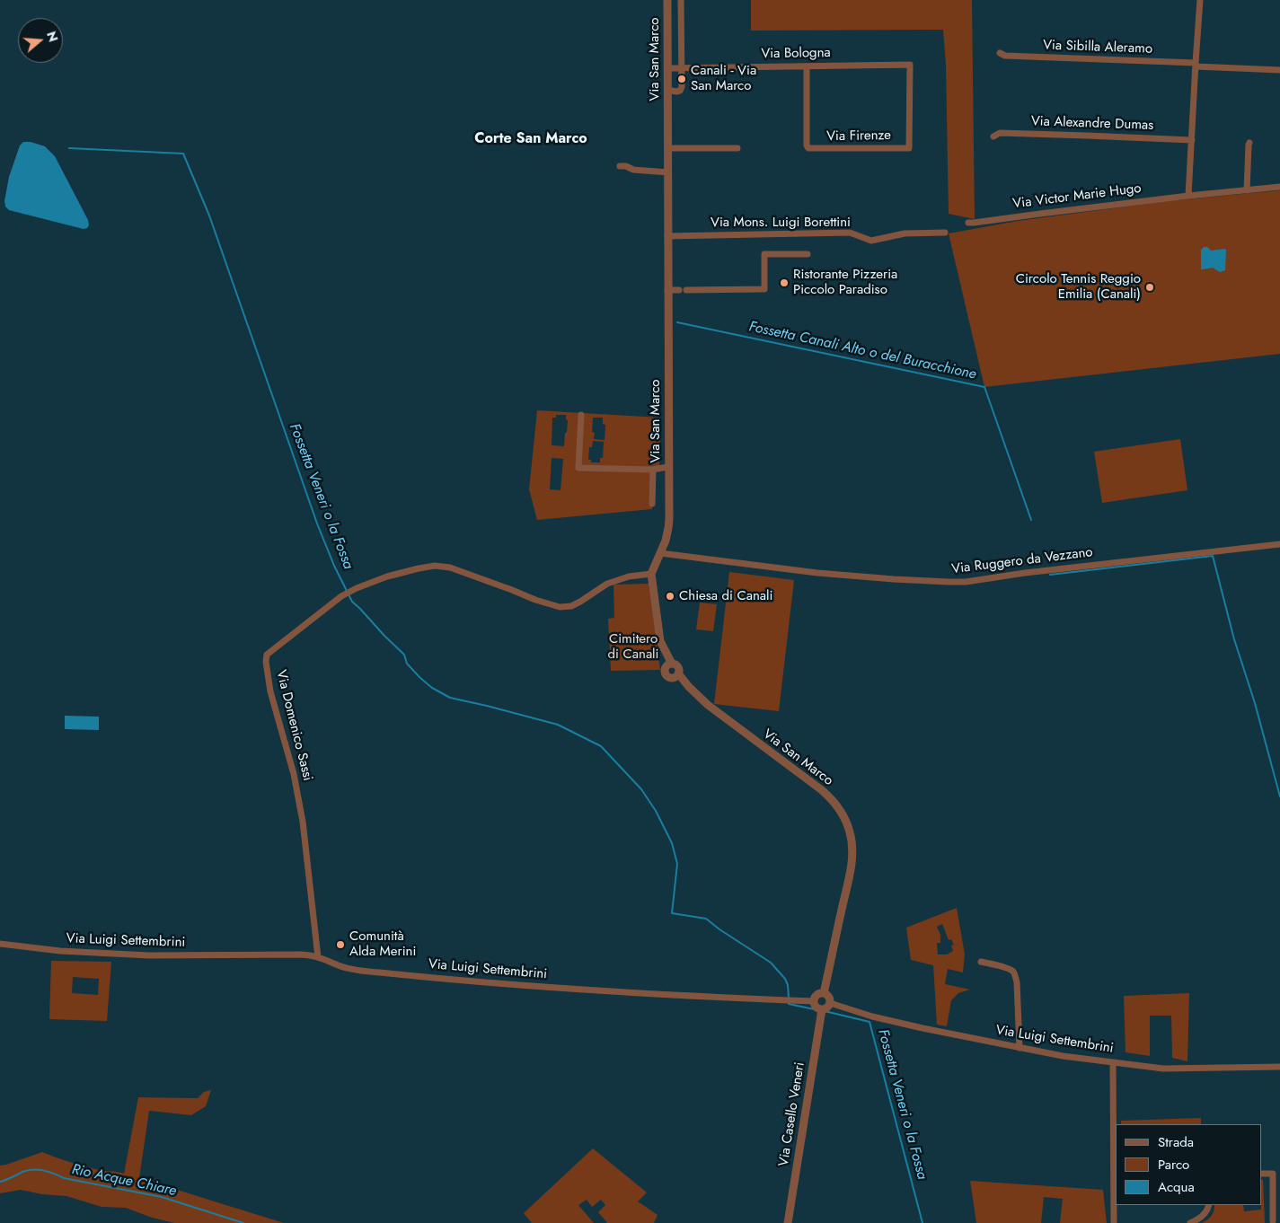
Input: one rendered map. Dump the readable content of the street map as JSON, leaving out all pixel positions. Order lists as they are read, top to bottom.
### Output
{
  "streets": {
    "street": [
      "Via Sibilla Aleramo",
      "Via Bologna",
      "Via San Marco",
      "Via Alexandre Dumas",
      "Via Firenze",
      "Via Victor Marie Hugo",
      "Via Mons. Luigi Borettini",
      "Via Ruggero da Vezzano",
      "Via Domenico Sassi",
      "Via Luigi Settembrini",
      "Via Casello Veneri"
    ]
  },
  "crossings": [
    ["Via Bologna", "Via San Marco"],
    ["Via Bologna", "Via Firenze"],
    ["Via San Marco", "Via Mons. Luigi Borettini"],
    ["Via San Marco", "Via Ruggero da Vezzano"],
    ["Via San Marco", "Via Domenico Sassi"],
    ["Via San Marco", "Via Luigi Settembrini"],
    ["Via San Marco", "Via Casello Veneri"],
    ["Via Domenico Sassi", "Via Luigi Settembrini"],
    ["Via Luigi Settembrini", "Via Casello Veneri"]
  ],
  "districts": ["Corte San Marco"],
  "water": ["Fossetta Canali Alto o del Buracchione", "Fossetta Veneri o la Fossa", "Rio Acque Chiare"],
  "parks": ["Cimitero di Canali"],
  "places": [
    "Canali - Via San Marco",
    "Ristorante Pizzeria Piccolo Paradiso",
    "Circolo Tennis Reggio Emilia (Canali)",
    "Chiesa di Canali",
    "Comunità Alda Merini"
  ],
  "legend": ["Strada", "Parco", "Acqua"],
  "north": "right"
}
